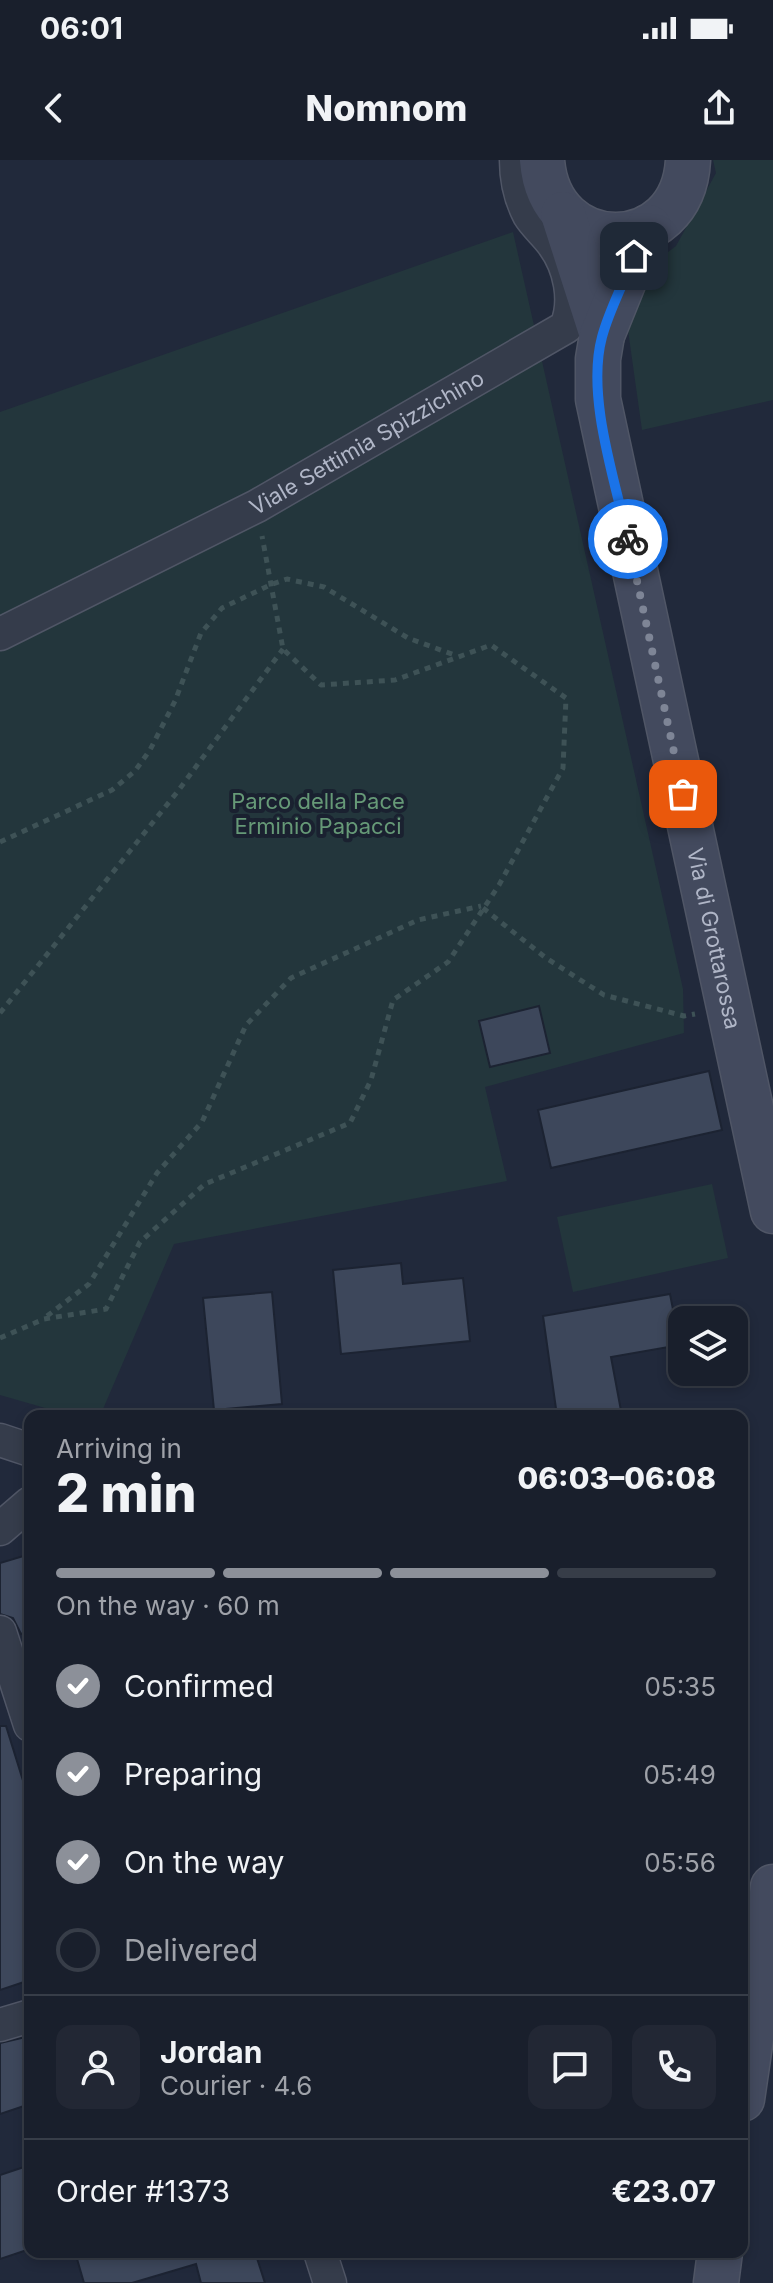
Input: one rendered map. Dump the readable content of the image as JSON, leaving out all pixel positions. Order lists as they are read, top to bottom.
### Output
{
  "streets": {
    "street": ["Viale Settimia Spizzichino", "Via di Grottarossa"]
  },
  "parks": ["Parco della Pace Erminio Papacci"],
  "page": {
    "status": "06:01",
    "header": "Nomnom",
    "heading": ["2 min", "Arriving in", "06:03–06:08"],
    "panel": [
      "Jordan",
      "Courier · 4.6",
      "Order #1373",
      "€23.07"
    ],
    "bar": "On the way · 60 m",
    "list": [
      ["Confirmed", "05:35"],
      ["Preparing", "05:49"],
      ["On the way", "05:56"],
      "Delivered"
    ]
  }
}
